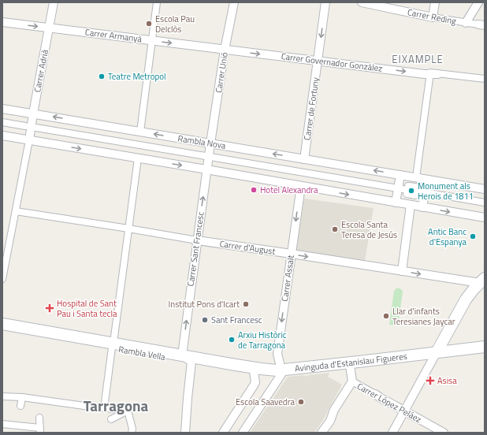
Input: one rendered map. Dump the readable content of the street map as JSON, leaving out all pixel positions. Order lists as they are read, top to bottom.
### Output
{
  "streets": {
    "main road": ["Rambla Vella", "Avinguda d'Estanislau Figueres"],
    "street": [
      "Carrer Reding",
      "Carrer Armanyà",
      "Carrer Governador González",
      "Carrer Adrià",
      "Carrer Unió",
      "Carrer de Fortuny",
      "Rambla Nova",
      "Carrer d'August",
      "Carrer Sant Francesc",
      "Carrer Assalt",
      "Carrer López Peláez"
    ]
  },
  "crossings": [
    ["Carrer Armanyà", "Carrer Governador González"],
    ["Carrer Armanyà", "Carrer Adrià"],
    ["Carrer Armanyà", "Carrer Unió"],
    ["Carrer Governador González", "Carrer Unió"],
    ["Carrer Governador González", "Carrer de Fortuny"],
    ["Carrer Adrià", "Rambla Nova"],
    ["Carrer Unió", "Rambla Nova"],
    ["Carrer Unió", "Carrer Sant Francesc"],
    ["Carrer de Fortuny", "Rambla Nova"],
    ["Rambla Nova", "Carrer Sant Francesc"],
    ["Carrer d'August", "Carrer Sant Francesc"],
    ["Carrer d'August", "Carrer Assalt"],
    ["Carrer Sant Francesc", "Rambla Vella"],
    ["Carrer Assalt", "Rambla Vella"],
    ["Carrer Assalt", "Avinguda d'Estanislau Figueres"],
    ["Rambla Vella", "Avinguda d'Estanislau Figueres"]
  ],
  "one_way": [
    "Carrer Armanyà",
    "Carrer Governador González",
    "Carrer de Fortuny",
    "Carrer Assalt"
  ],
  "districts": ["EIXAMPLE", "Tarragona"],
  "places": {
    "other": [
      "Escola Pau Delclòs",
      "Teatre Metropol",
      "Hotel Alexandra",
      "Monument als Herois de 1811",
      "Escola Santa Teresa de Jesús",
      "Antic Banc d'Espanya",
      "Institut Pons d'Icart",
      "Llar d'infants Teresianes Jaycar",
      "Sant Francesc",
      "Arxiu Històric de Tarragona",
      "Escola Saavedra"
    ],
    "health": ["Hospital de Sant Pau i Santa tecla", "Asisa"]
  }
}
